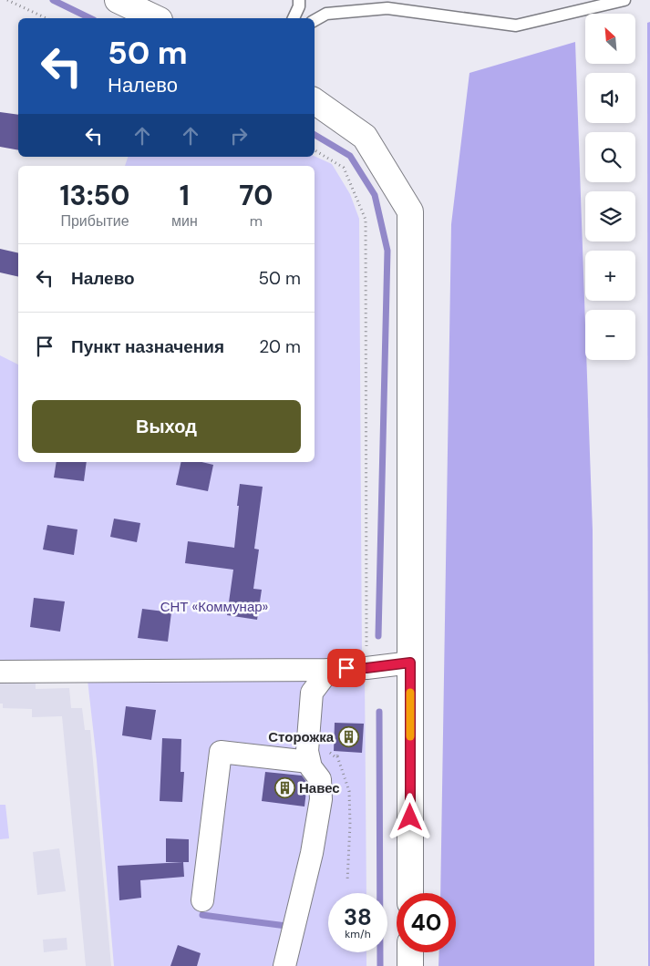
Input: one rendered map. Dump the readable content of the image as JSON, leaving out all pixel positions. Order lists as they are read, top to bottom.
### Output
{
  "parks": ["СНТ «Коммунар»"],
  "places": {
    "building": ["Сторожка", "Навес"]
  },
  "north": "top left",
  "page": {
    "map_buttons": ["+", "−"],
    "turn": ["50 m", "Налево"],
    "eta": [
      "13:50",
      "Прибытие",
      "1",
      "мин",
      "70",
      "m"
    ],
    "list": [
      {
        "name": "Налево",
        "value": "50 m"
      },
      {
        "name": "Пункт назначения",
        "value": "20 m"
      }
    ],
    "buttons": "Выход",
    "speed": "38 km/h",
    "limit": "40"
  }
}
